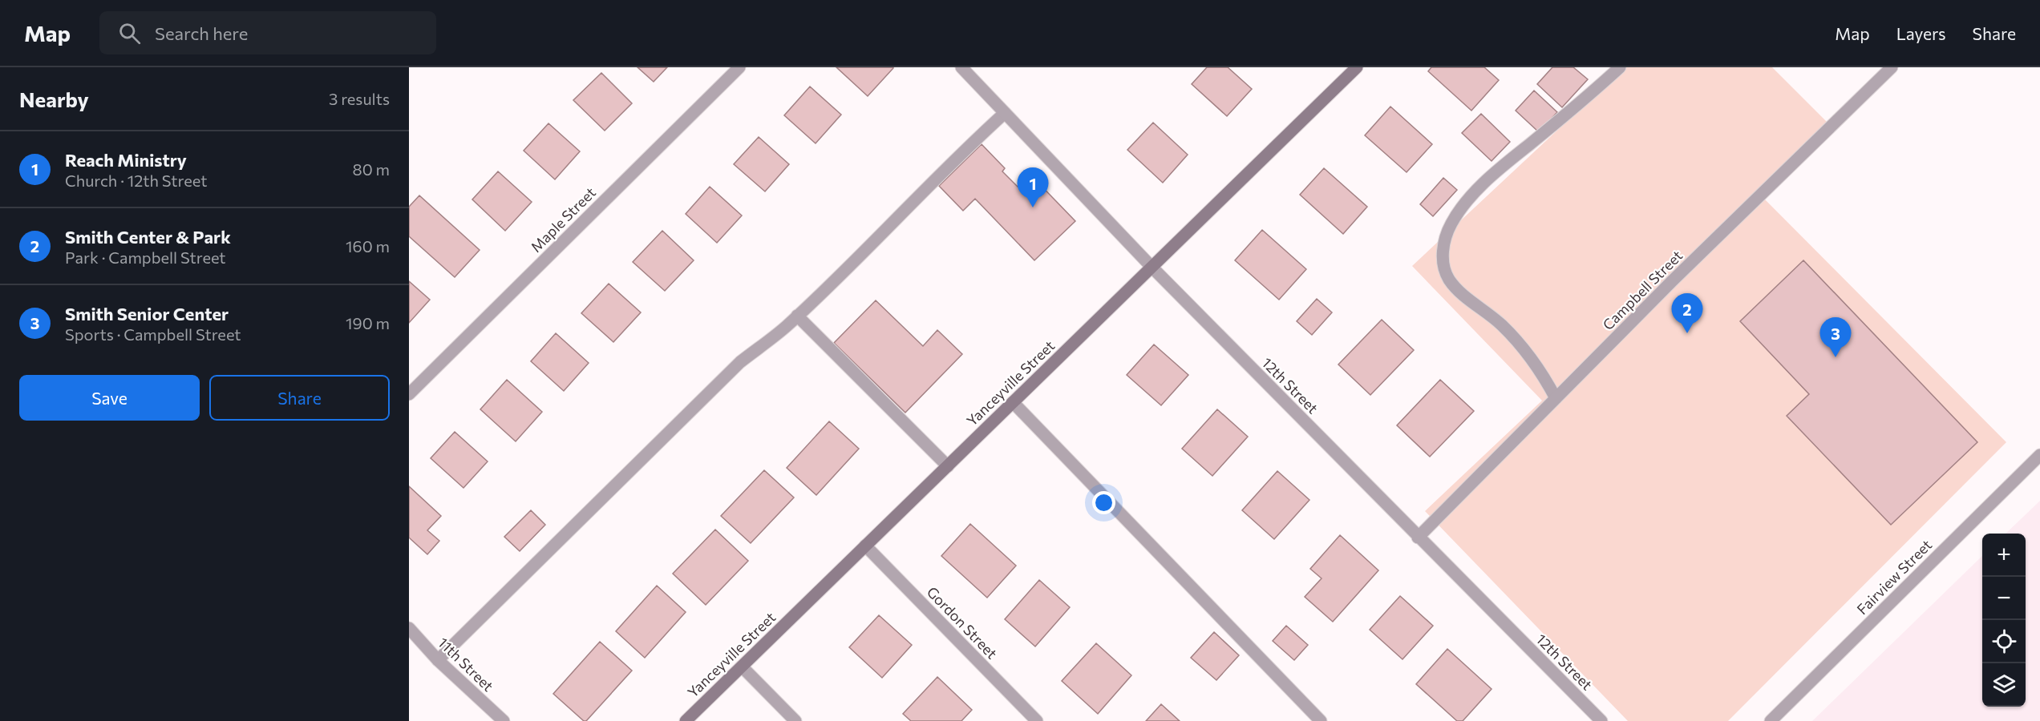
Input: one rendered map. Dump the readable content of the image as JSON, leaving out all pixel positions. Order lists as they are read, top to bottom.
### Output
{
  "streets": {
    "main road": ["Yanceyville Street"],
    "street": [
      "Maple Street",
      "Campbell Street",
      "12th Street",
      "Fairview Street",
      "Gordon Street",
      "11th Street"
    ]
  },
  "crossings": [
    ["Campbell Street", "12th Street"],
    ["Yanceyville Street", "12th Street"],
    ["Yanceyville Street", "Gordon Street"]
  ],
  "page": {
    "header": "Map",
    "search": "Search here",
    "nav": ["Map", "Layers", "Share"],
    "heading": ["Nearby", "3 results"],
    "list": [
      {
        "mark": "1",
        "name": "Reach Ministry",
        "note": "Church · 12th Street",
        "value": "80 m"
      },
      {
        "mark": "2",
        "name": "Smith Center & Park",
        "note": "Park · Campbell Street",
        "value": "160 m"
      },
      {
        "mark": "3",
        "name": "Smith Senior Center",
        "note": "Sports · Campbell Street",
        "value": "190 m"
      }
    ],
    "pins": ["1", "2", "3"],
    "buttons": ["Save", "Share"],
    "map_buttons": ["+", "−"]
  }
}
